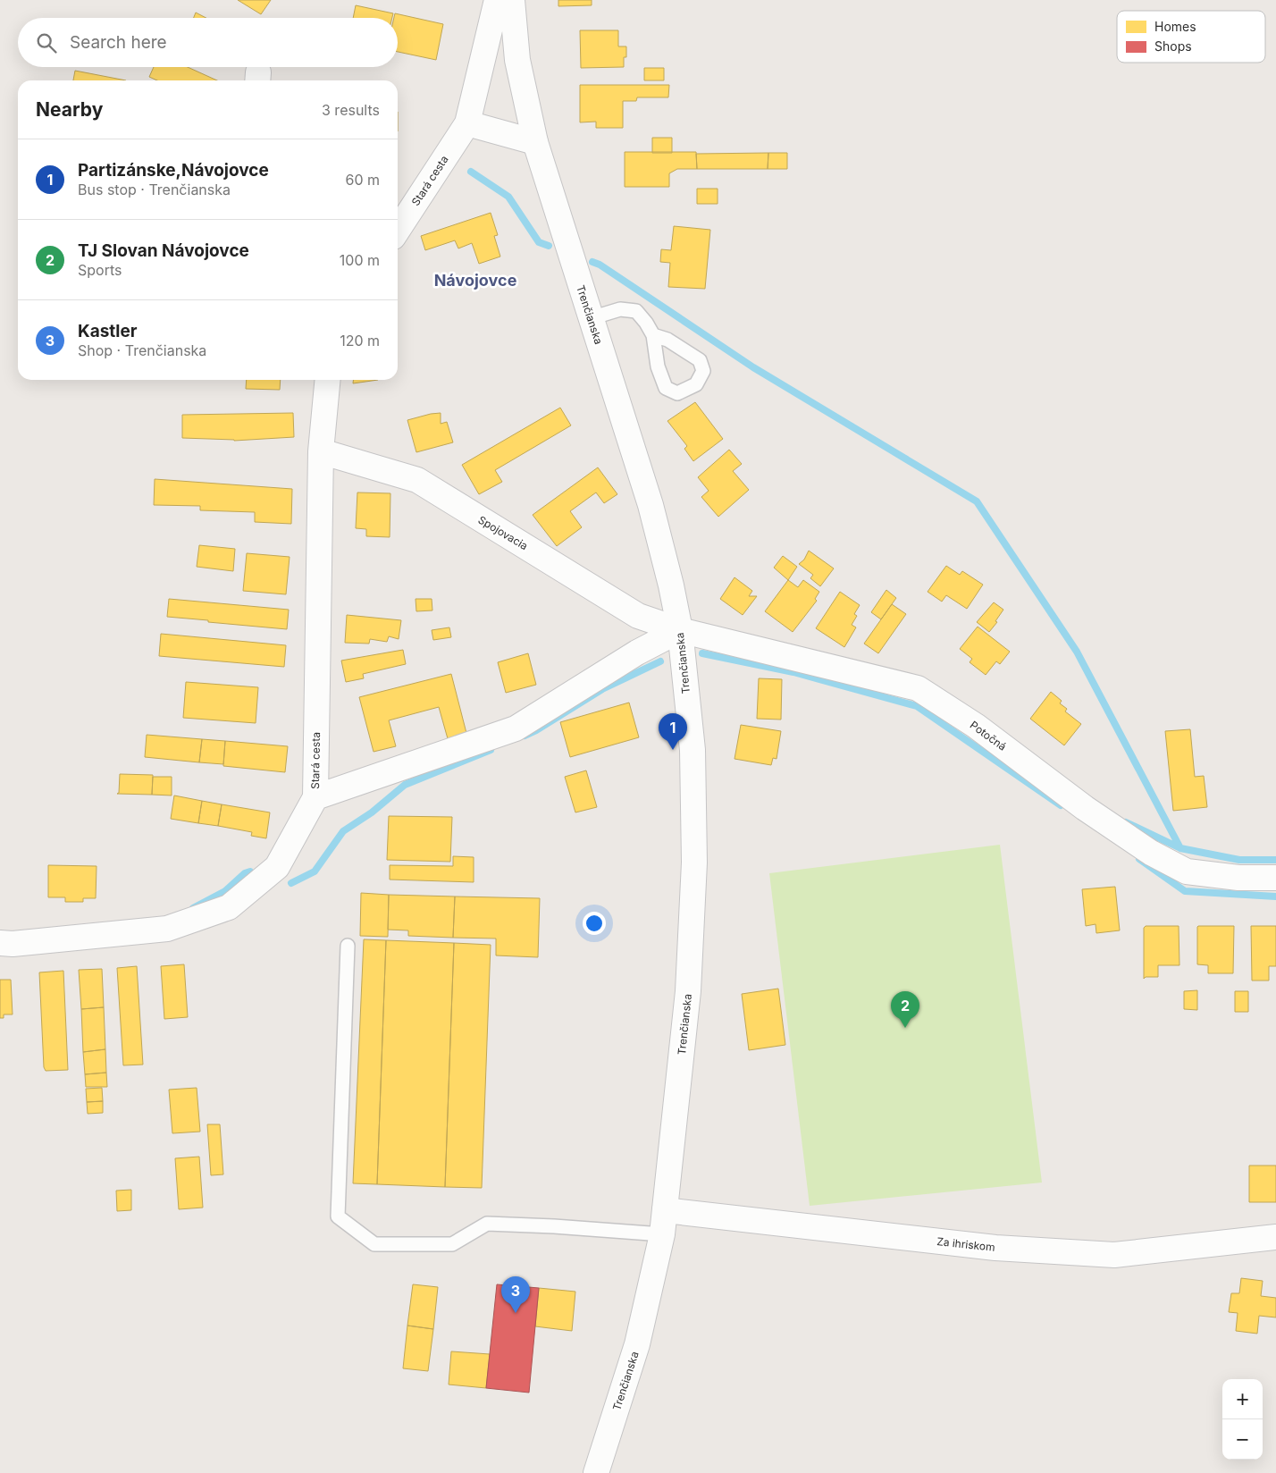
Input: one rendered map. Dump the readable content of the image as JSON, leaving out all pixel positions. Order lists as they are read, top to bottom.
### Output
{
  "streets": {
    "street": [
      "Stará cesta",
      "Trenčianska",
      "Spojovacia",
      "Potočná",
      "Za ihriskom"
    ]
  },
  "crossings": [
    ["Stará cesta", "Spojovacia"],
    ["Trenčianska", "Spojovacia"],
    ["Trenčianska", "Potočná"],
    ["Trenčianska", "Za ihriskom"],
    ["Spojovacia", "Potočná"]
  ],
  "districts": ["Návojovce"],
  "legend": ["Homes", "Shops"],
  "page": {
    "search": "Search here",
    "heading": ["Nearby", "3 results"],
    "list": [
      {
        "mark": "1",
        "name": "Partizánske,Návojovce",
        "note": "Bus stop · Trenčianska",
        "value": "60 m"
      },
      {
        "mark": "2",
        "name": "TJ Slovan Návojovce",
        "note": "Sports",
        "value": "100 m"
      },
      {
        "mark": "3",
        "name": "Kastler",
        "note": "Shop · Trenčianska",
        "value": "120 m"
      }
    ],
    "pins": ["1", "2", "3"],
    "map_buttons": ["+", "−"]
  }
}
